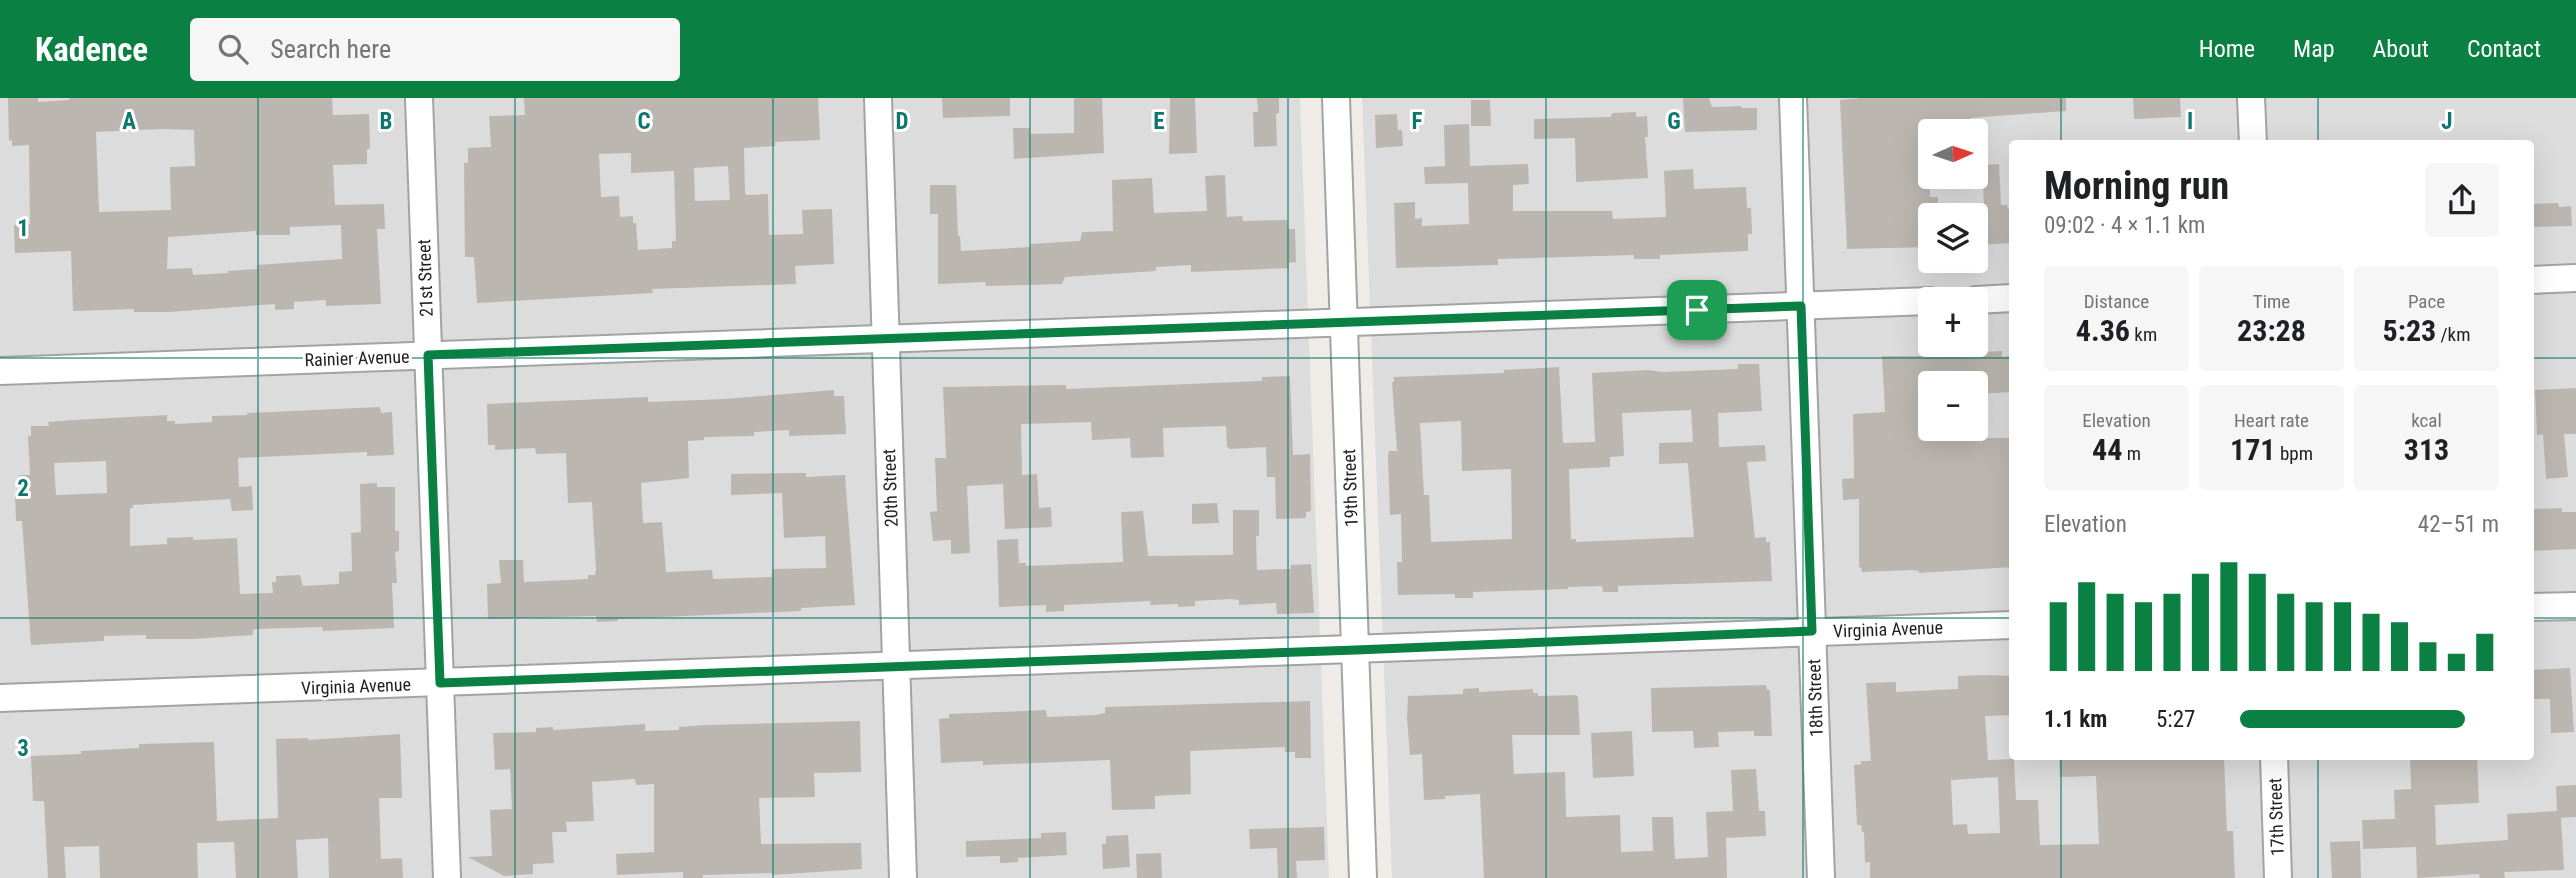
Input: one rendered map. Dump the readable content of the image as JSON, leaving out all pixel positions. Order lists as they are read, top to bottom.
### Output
{
  "streets": {
    "street": [
      "21st Street",
      "Rainier Avenue",
      "20th Street",
      "19th Street",
      "Virginia Avenue",
      "18th Street",
      "17th Street"
    ]
  },
  "crossings": [
    ["21st Street", "Rainier Avenue"],
    ["21st Street", "Virginia Avenue"],
    ["Rainier Avenue", "20th Street"],
    ["Rainier Avenue", "19th Street"],
    ["Rainier Avenue", "18th Street"],
    ["20th Street", "Virginia Avenue"],
    ["19th Street", "Virginia Avenue"],
    ["Virginia Avenue", "18th Street"]
  ],
  "north": "right",
  "page": {
    "header": "Kadence",
    "search": "Search here",
    "nav": [
      "Home",
      "Map",
      "About",
      "Contact"
    ],
    "map_buttons": ["+", "−"],
    "heading": ["Morning run", "09:02 · 4 × 1.1 km"],
    "stats": [
      ["Distance", "4.36 km"],
      ["Time", "23:28"],
      ["Pace", "5:23 /km"],
      ["Elevation", "44 m"],
      ["Heart rate", "171 bpm"],
      ["kcal", "313"]
    ],
    "chart": ["Elevation", "42–51 m"],
    "list": [
      {
        "name": "1.1 km",
        "note": "5:27"
      }
    ]
  },
  "grid": {
    "columns": [
      "A",
      "B",
      "C",
      "D",
      "E",
      "F",
      "G",
      "I",
      "J"
    ],
    "rows": ["1", "2", "3"]
  }
}
